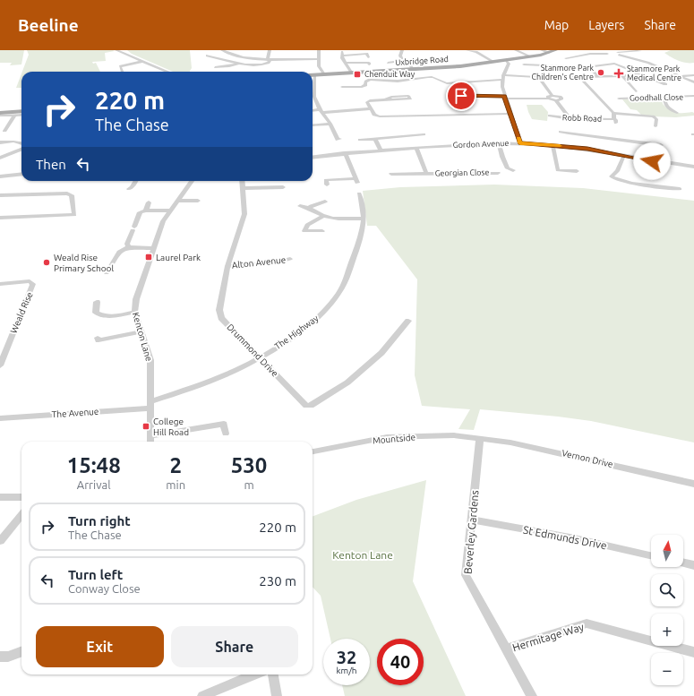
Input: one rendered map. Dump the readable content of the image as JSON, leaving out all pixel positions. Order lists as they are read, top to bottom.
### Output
{
  "streets": {
    "main road": ["Uxbridge Road"],
    "street": [
      "Goodhall Close",
      "Robb Road",
      "Gordon Avenue",
      "Georgian Close",
      "Alton Avenue",
      "Weald Rise",
      "The Highway",
      "Kenton Lane",
      "Drummond Drive",
      "The Avenue",
      "Mountside",
      "Vernon Drive",
      "Beverley Gardens",
      "St Edmunds Drive",
      "Hermitage Way"
    ]
  },
  "crossings": [
    ["Gordon Avenue", "Georgian Close"],
    ["Alton Avenue", "Drummond Drive"],
    ["The Highway", "Kenton Lane"],
    ["The Highway", "Drummond Drive"],
    ["The Highway", "The Avenue"],
    ["Kenton Lane", "The Avenue"],
    ["Mountside", "Vernon Drive"],
    ["Mountside", "Beverley Gardens"],
    ["Vernon Drive", "Beverley Gardens"],
    ["Beverley Gardens", "St Edmunds Drive"],
    ["Beverley Gardens", "Hermitage Way"]
  ],
  "parks": ["Kenton Lane"],
  "places": {
    "other": ["Stanmore Park Children's Centre", "Weald Rise Primary School"],
    "health": ["Stanmore Park Medical Centre"],
    "transit": ["Chenduit Way", "Laurel Park", "College Hill Road"]
  },
  "north": "top",
  "page": {
    "header": "Beeline",
    "nav": ["Map", "Layers", "Share"],
    "turn": ["220 m", "The Chase"],
    "then": "Then",
    "eta": [
      "15:48",
      "Arrival",
      "2",
      "min",
      "530",
      "m"
    ],
    "list": [
      {
        "name": "Turn right",
        "note": "The Chase",
        "value": "220 m"
      },
      {
        "name": "Turn left",
        "note": "Conway Close",
        "value": "230 m"
      }
    ],
    "map_buttons": ["+", "−"],
    "buttons": ["Exit", "Share"],
    "speed": "32 km/h",
    "limit": "40"
  }
}
